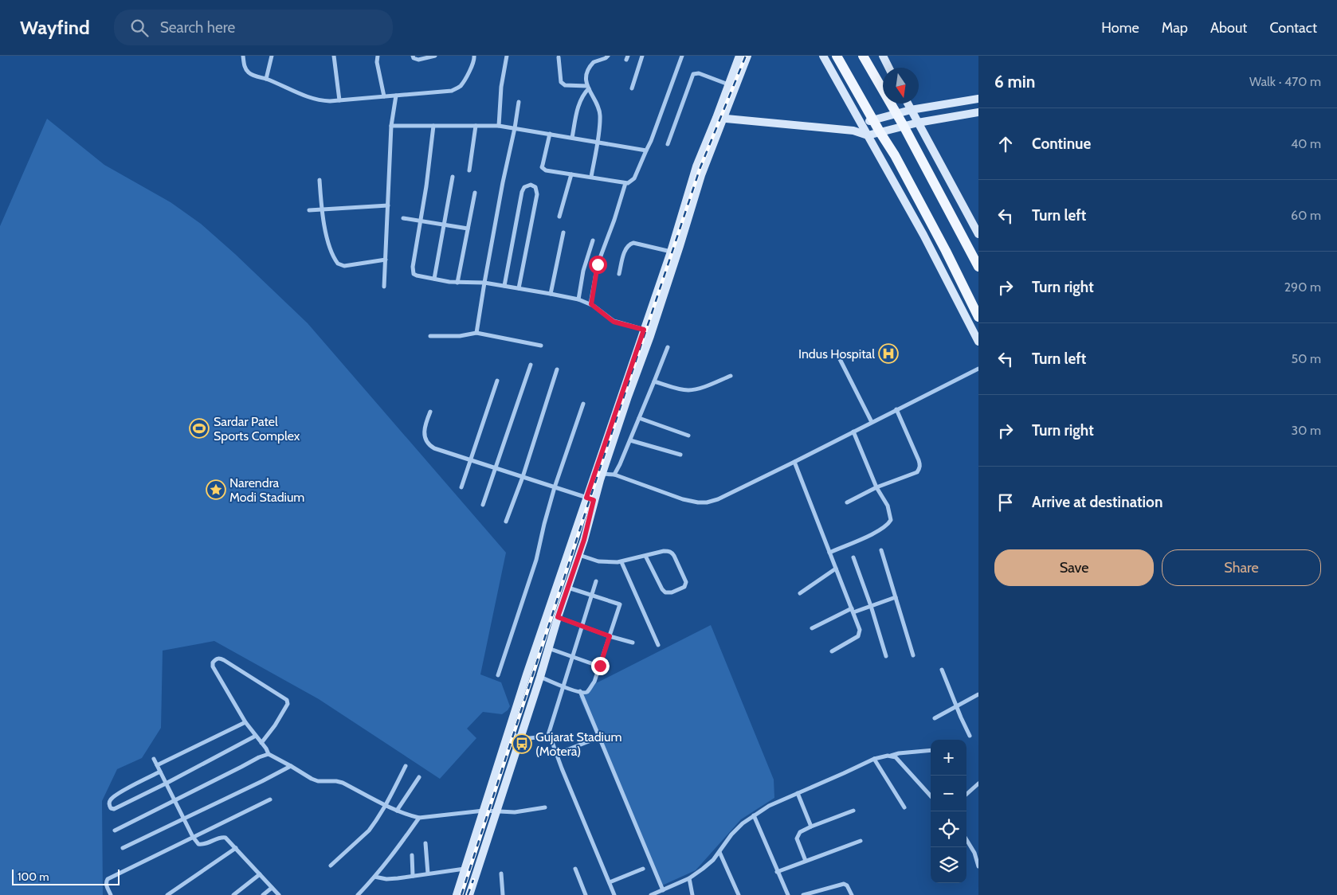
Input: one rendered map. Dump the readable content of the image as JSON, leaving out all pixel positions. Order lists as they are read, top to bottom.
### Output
{
  "places": {
    "hospital": ["Indus Hospital"],
    "sports": ["Sardar Patel Sports Complex"],
    "place": ["Narendra Modi Stadium"],
    "bus stop": ["Gujarat Stadium (Motera)"]
  },
  "scale_bar": "100 m",
  "north": "bottom",
  "page": {
    "header": "Wayfind",
    "search": "Search here",
    "nav": [
      "Home",
      "Map",
      "About",
      "Contact"
    ],
    "heading": ["6 min", "Walk · 470 m"],
    "list": [
      ["Continue", "40 m"],
      ["Turn left", "60 m"],
      ["Turn right", "290 m"],
      ["Turn left", "50 m"],
      ["Turn right", "30 m"],
      "Arrive at destination"
    ],
    "buttons": ["Save", "Share"],
    "map_buttons": ["+", "−"],
    "scale": "100 m"
  }
}
